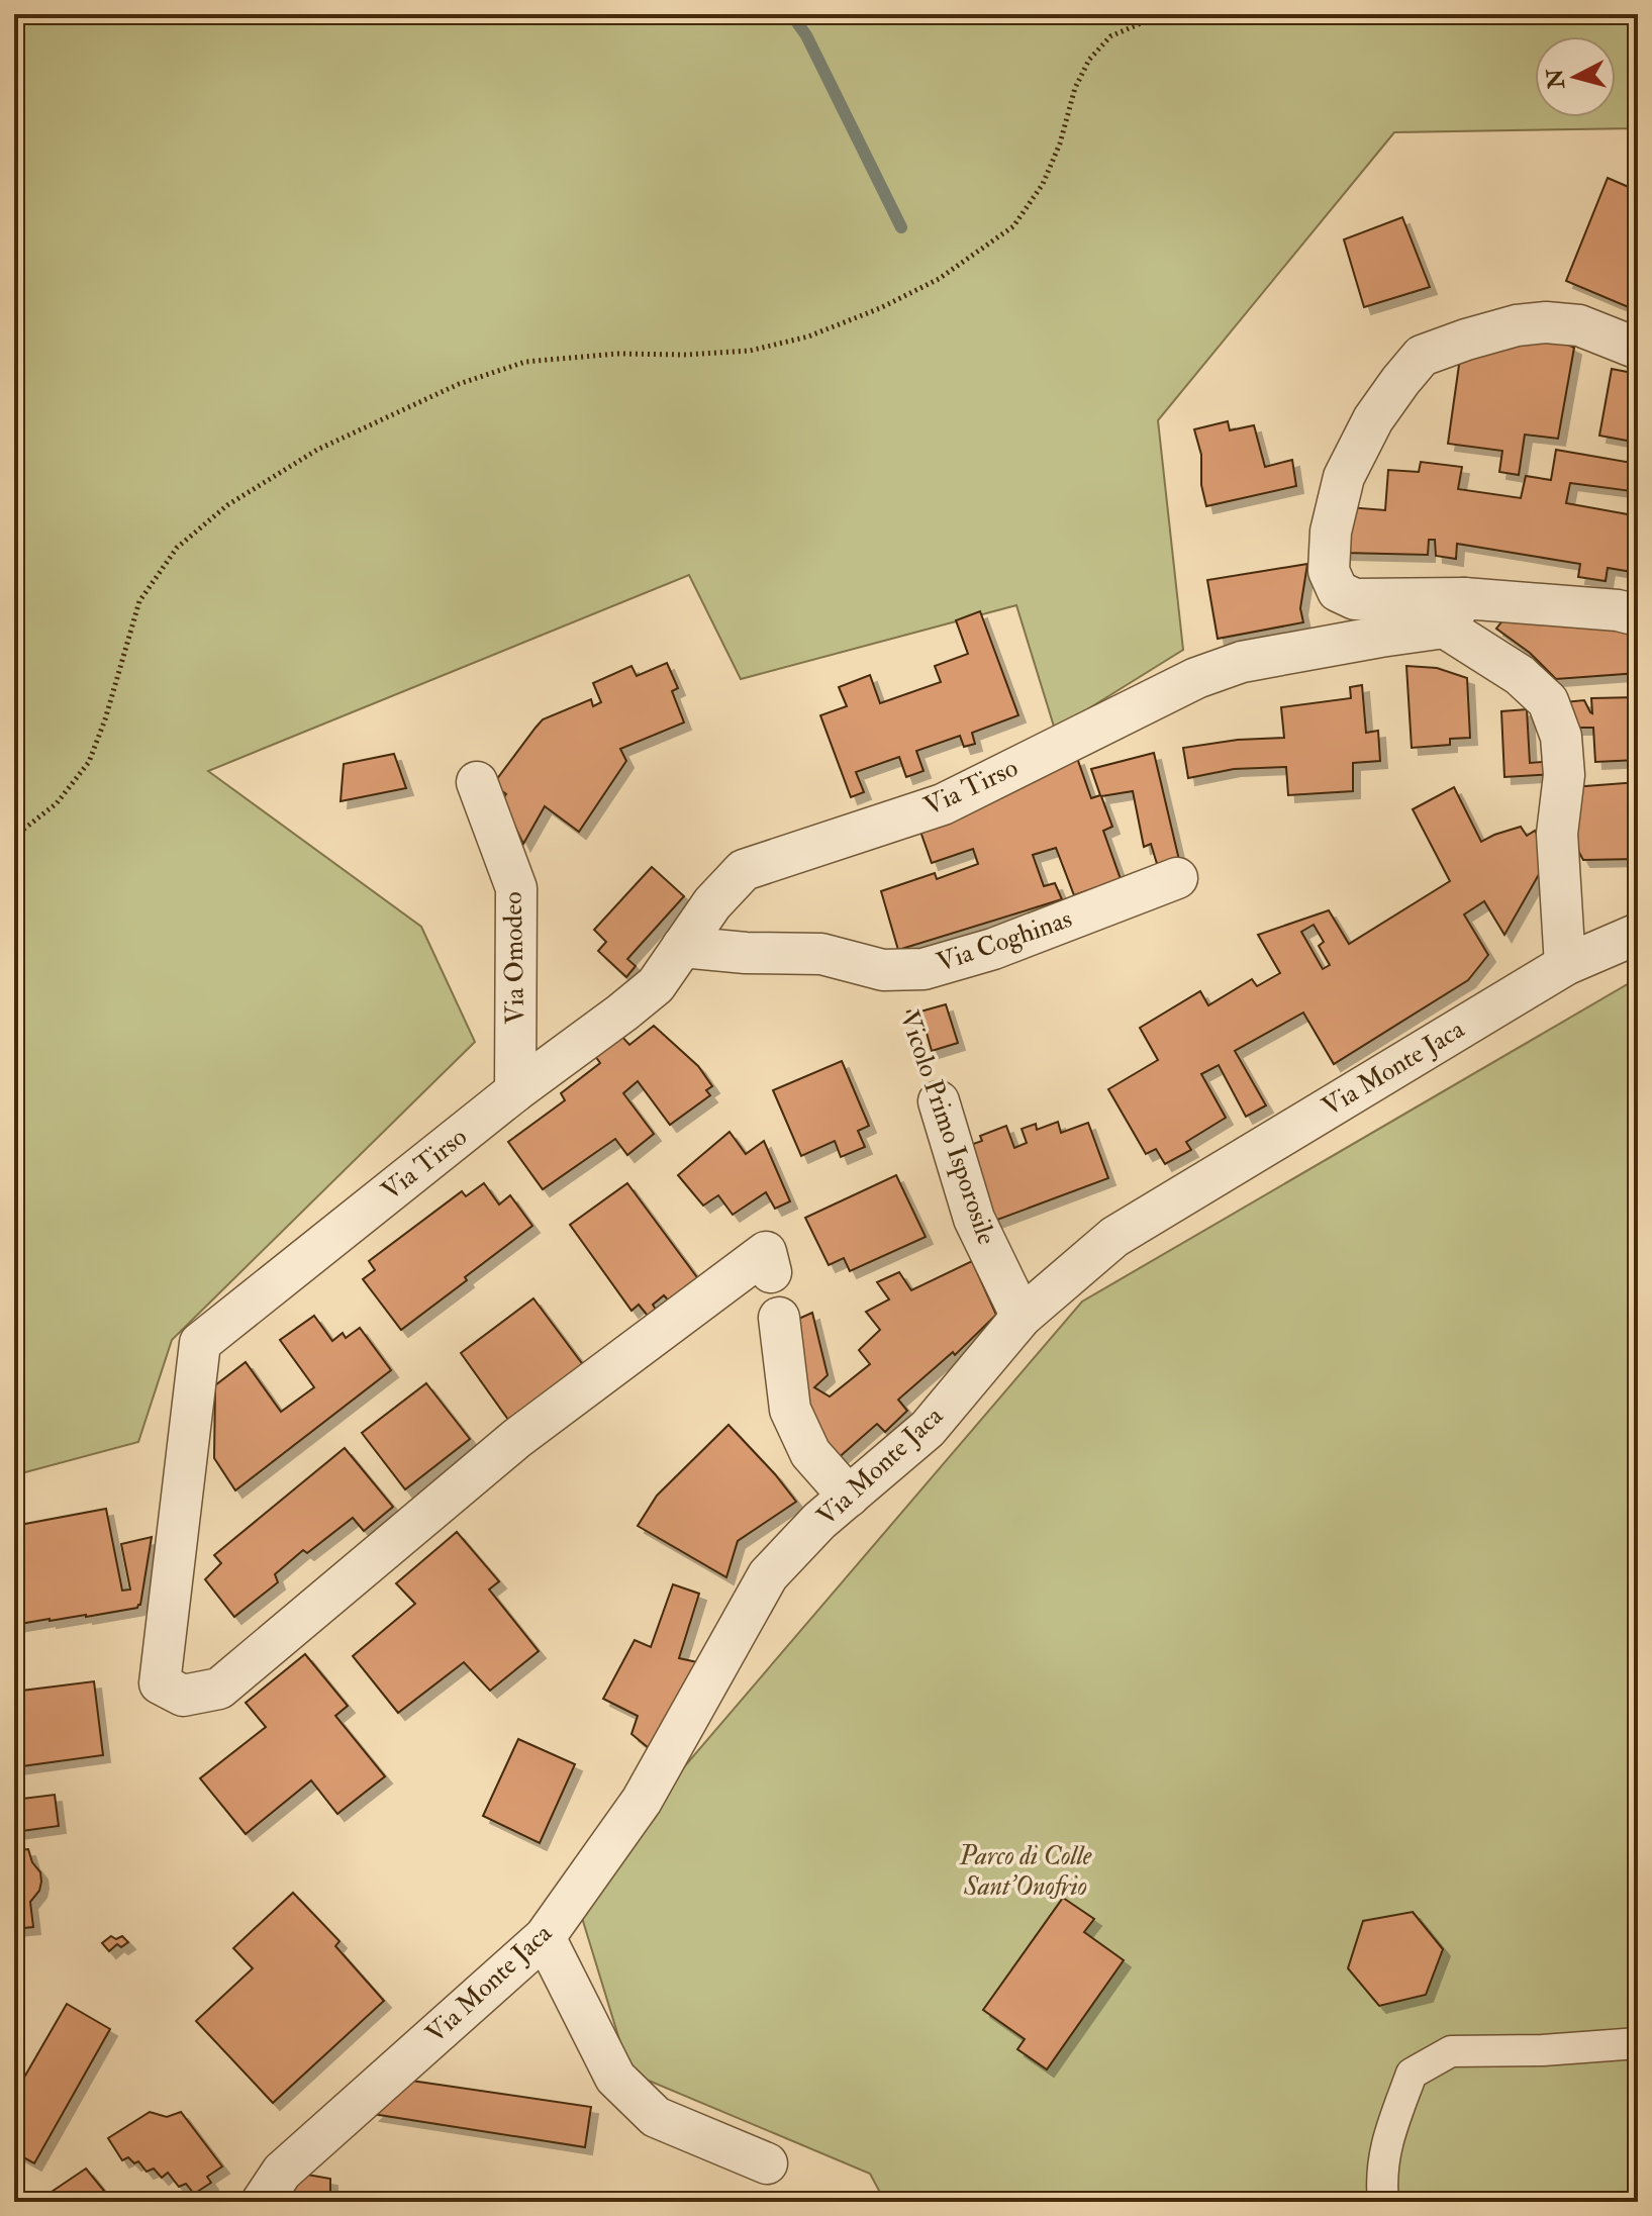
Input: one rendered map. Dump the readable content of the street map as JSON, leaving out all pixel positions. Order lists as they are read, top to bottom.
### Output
{
  "streets": {
    "street": [
      "Via Tirso",
      "Via Coghinas",
      "Via Omodeo",
      "Via Monte Jaca",
      "Vicolo Primo Isporosile"
    ]
  },
  "crossings": [
    ["Via Tirso", "Via Coghinas"],
    ["Via Tirso", "Via Omodeo"],
    ["Via Monte Jaca", "Vicolo Primo Isporosile"]
  ],
  "parks": ["Parco di Colle Sant'Onofrio"],
  "north": "left"
}
